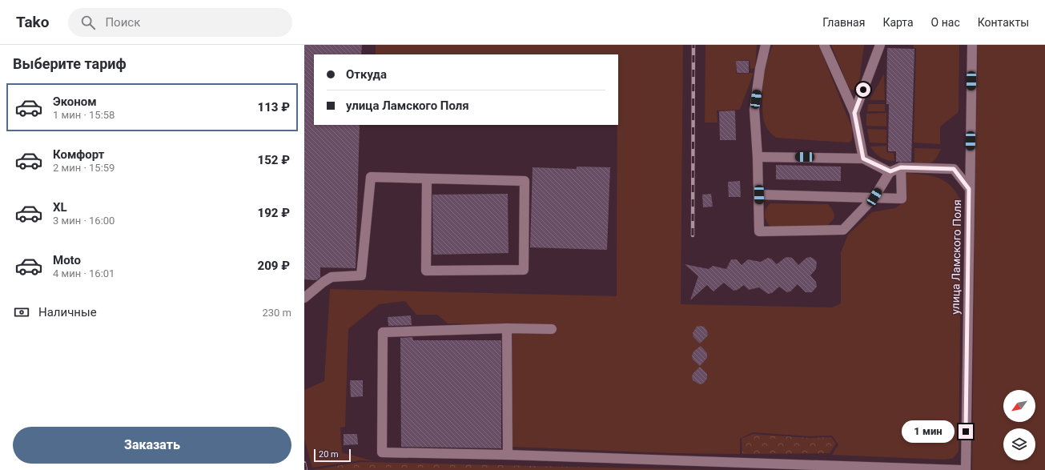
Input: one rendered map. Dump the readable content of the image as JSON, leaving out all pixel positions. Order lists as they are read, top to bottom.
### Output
{
  "streets": {
    "street": ["улица Ламского Поля"]
  },
  "scale_bar": "20 m",
  "north": "bottom left",
  "page": {
    "header": "Tako",
    "search": "Поиск",
    "nav": [
      "Главная",
      "Карта",
      "О нас",
      "Контакты"
    ],
    "heading": "Выберите тариф",
    "banner": ["Откуда", "улица Ламского Поля"],
    "list": [
      {
        "name": "Эконом",
        "note": "1 мин · 15:58",
        "value": "113 ₽"
      },
      {
        "name": "Комфорт",
        "note": "2 мин · 15:59",
        "value": "152 ₽"
      },
      {
        "name": "XL",
        "note": "3 мин · 16:00",
        "value": "192 ₽"
      },
      {
        "name": "Moto",
        "note": "4 мин · 16:01",
        "value": "209 ₽"
      }
    ],
    "pay": ["Наличные", "230 m"],
    "buttons": "Заказать",
    "bubble": "1 мин",
    "scale": "20 m"
  }
}
